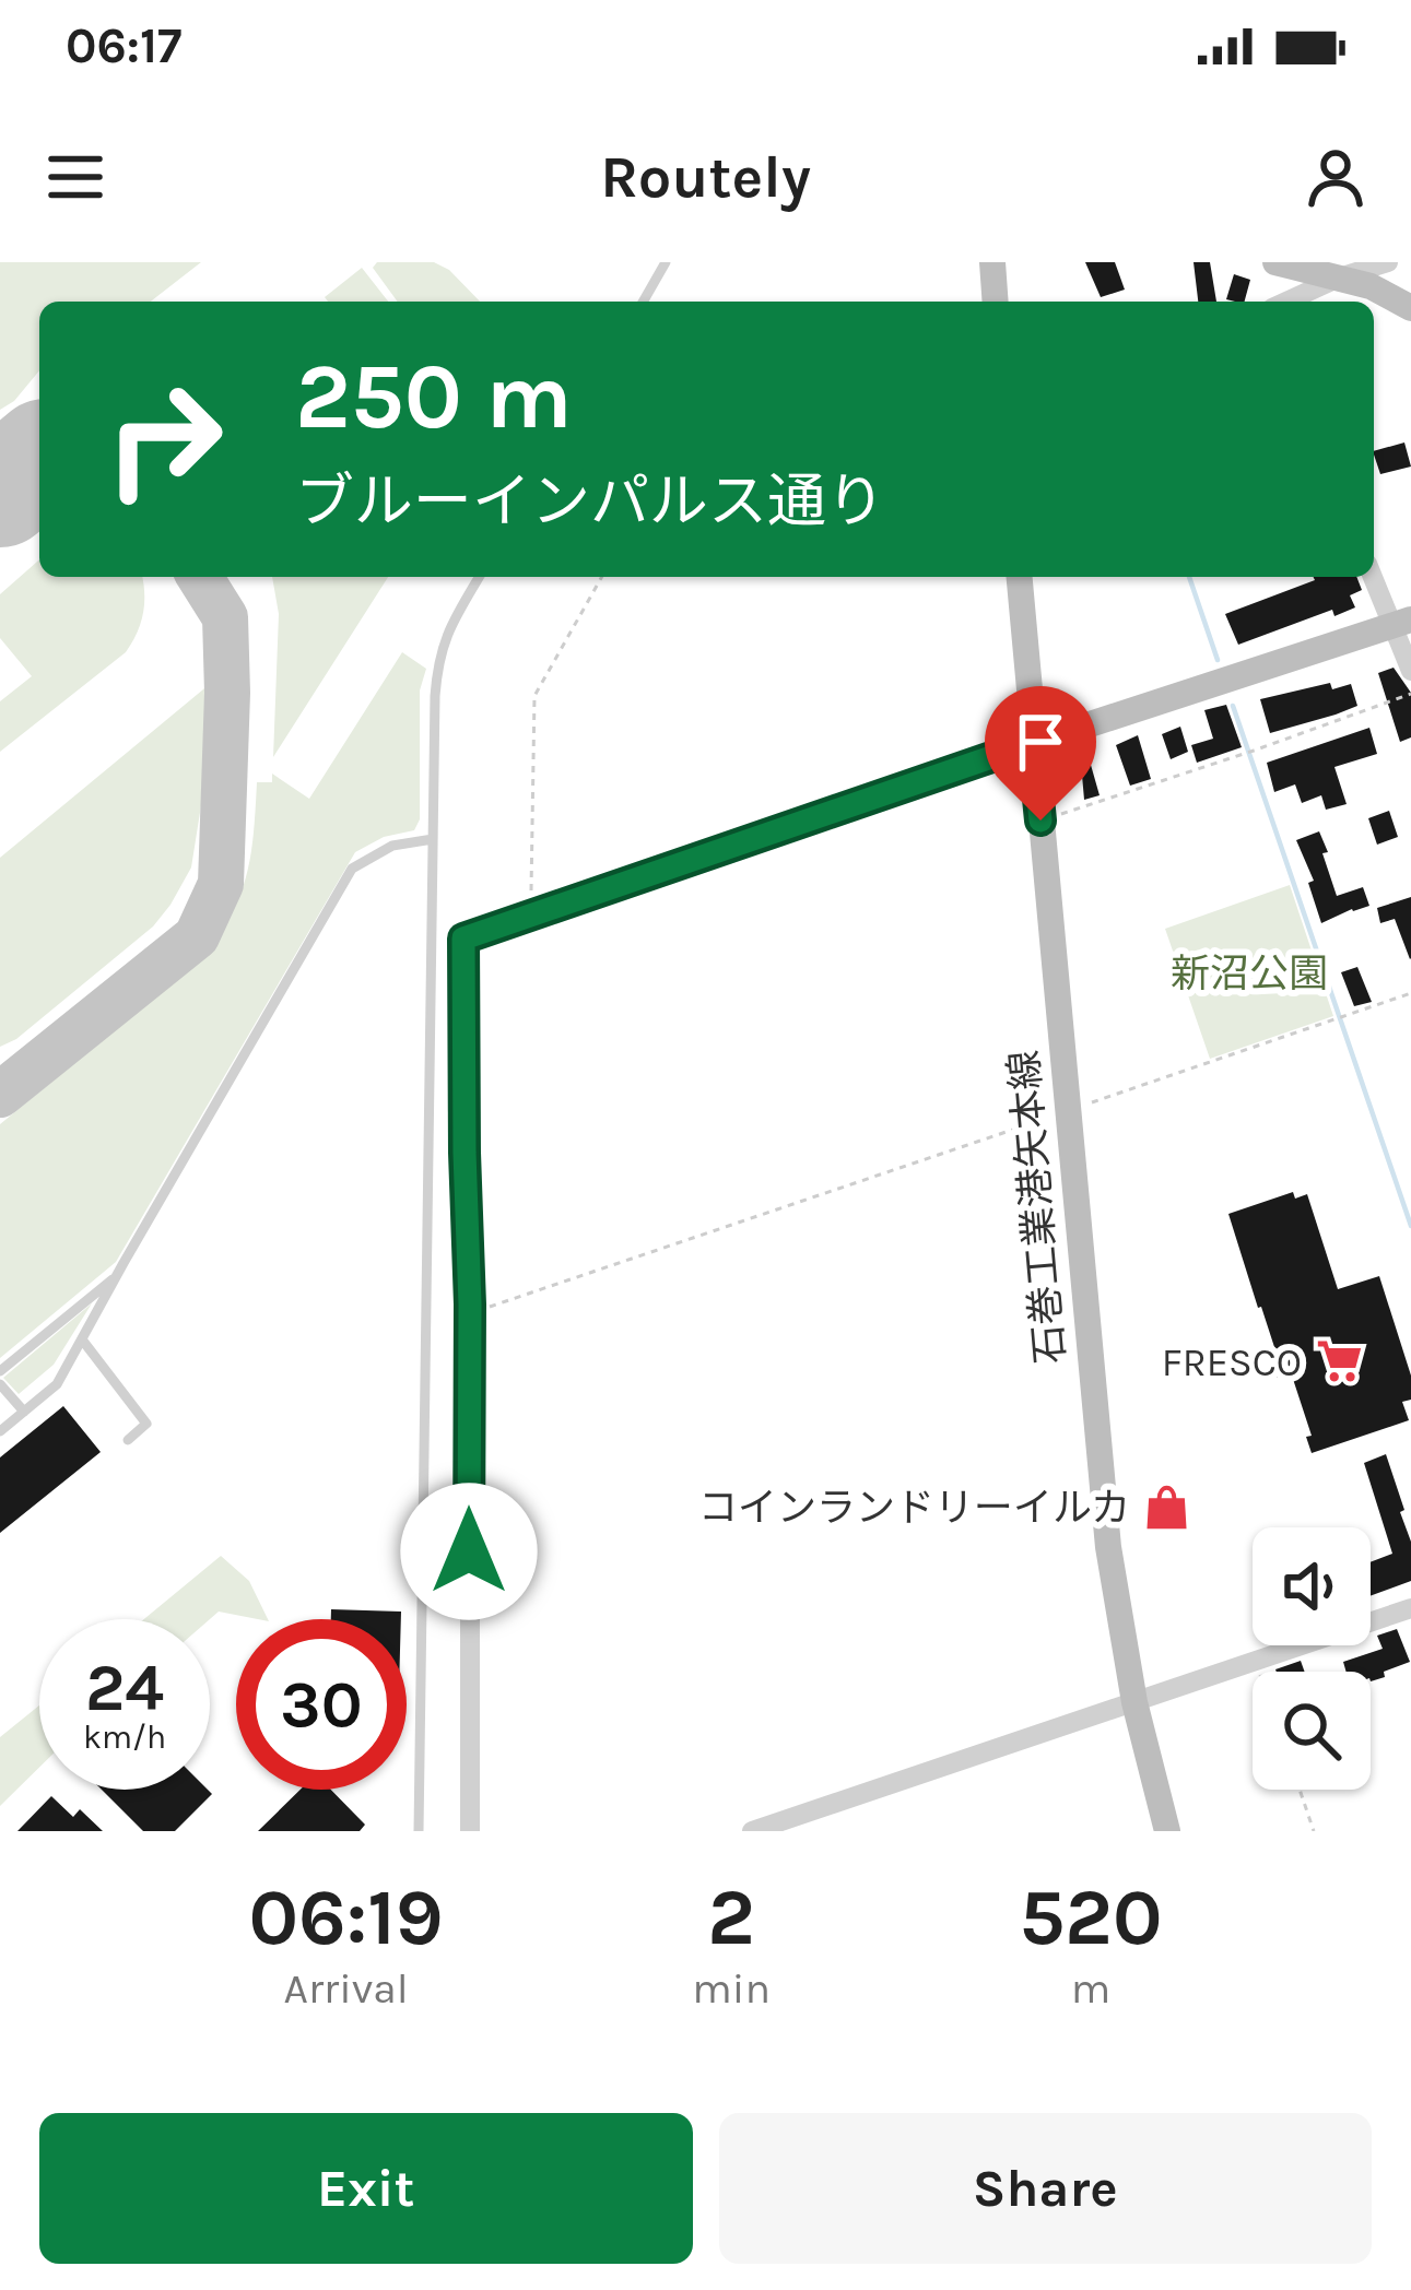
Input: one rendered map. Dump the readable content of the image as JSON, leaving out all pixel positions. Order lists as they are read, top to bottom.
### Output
{
  "streets": {
    "main road": ["石巻工業港矢本線"]
  },
  "parks": ["新沼公園"],
  "places": {
    "supermarket": ["FRESCO"],
    "shop": ["コインランドリーイルカ"]
  },
  "page": {
    "status": "06:17",
    "header": "Routely",
    "turn": ["250 m", "ブルーインパルス通り"],
    "speed": "24 km/h",
    "limit": "30",
    "eta": [
      "06:19",
      "Arrival",
      "2",
      "min",
      "520",
      "m"
    ],
    "buttons": ["Exit", "Share"]
  }
}
